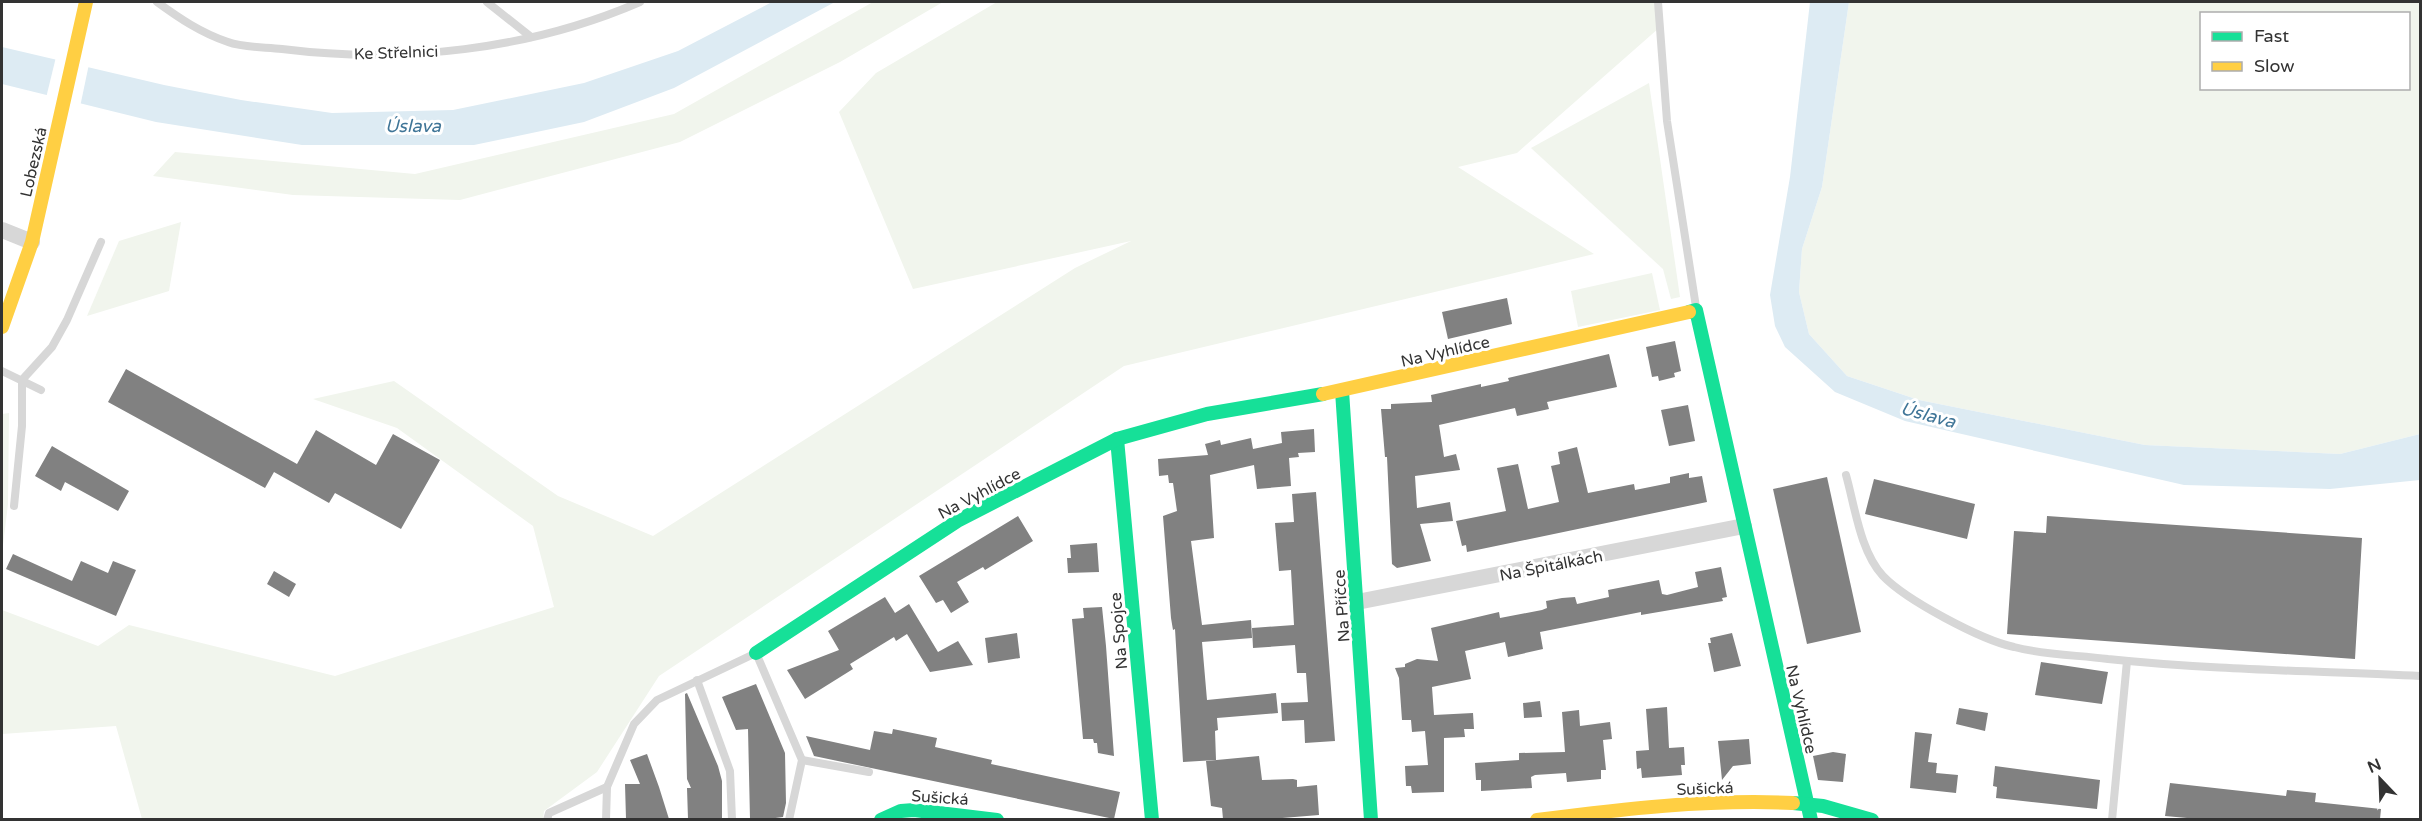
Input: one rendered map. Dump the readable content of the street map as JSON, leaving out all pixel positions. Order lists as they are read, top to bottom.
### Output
{
  "streets": {
    "street": [
      "Lobezská",
      "Na Vyhlídce",
      "Na Špitálkách",
      "Na Příčce",
      "Na Spojce",
      "Sušická"
    ],
    "lane": ["Ke Střelnici"]
  },
  "crossings": [
    ["Na Vyhlídce", "Na Špitálkách"],
    ["Na Vyhlídce", "Na Příčce"],
    ["Na Vyhlídce", "Na Spojce"],
    ["Na Vyhlídce", "Sušická"],
    ["Na Špitálkách", "Na Příčce"]
  ],
  "water": ["Úslava"],
  "legend": ["Fast", "Slow"],
  "north": "top left"
}
